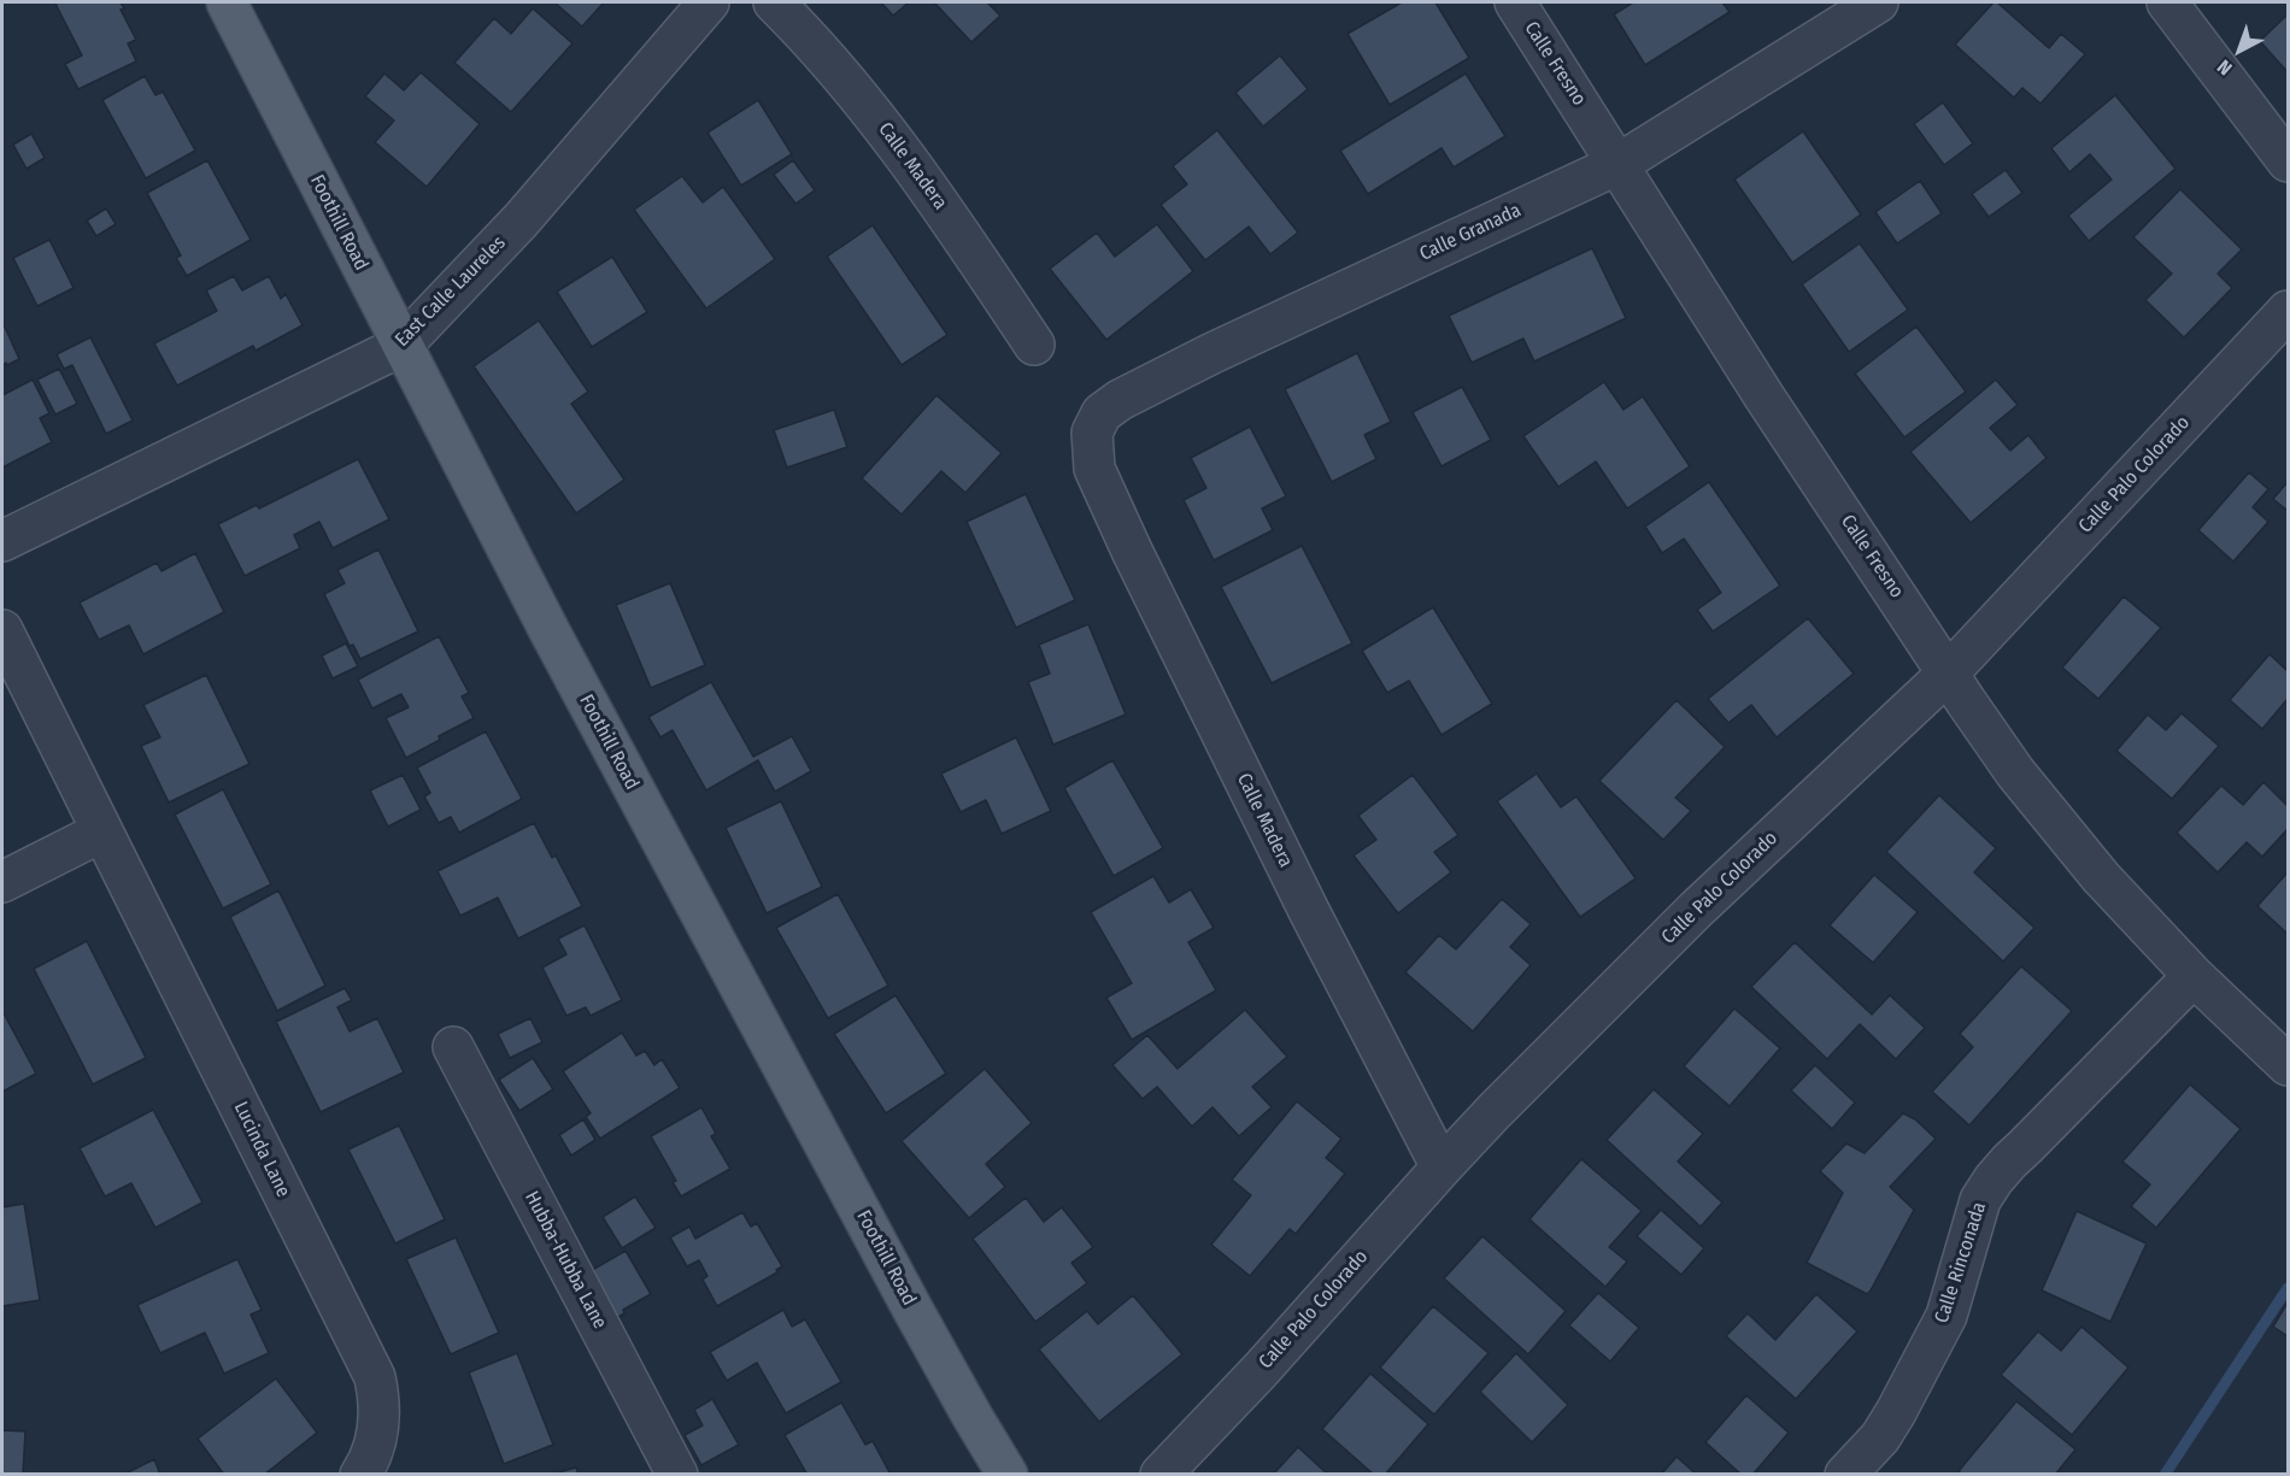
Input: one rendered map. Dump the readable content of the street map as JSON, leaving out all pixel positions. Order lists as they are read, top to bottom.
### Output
{
  "streets": {
    "main road": ["Foothill Road"],
    "street": [
      "Calle Fresno",
      "Calle Madera",
      "Calle Granada",
      "East Calle Laureles",
      "Calle Palo Colorado",
      "Lucinda Lane",
      "Hubba-Hubba Lane",
      "Calle Rinconada"
    ]
  },
  "crossings": [
    ["Calle Fresno", "Calle Granada"],
    ["Calle Fresno", "Calle Palo Colorado"],
    ["Calle Fresno", "Calle Rinconada"],
    ["Calle Madera", "Calle Granada"],
    ["Calle Madera", "Calle Palo Colorado"],
    ["Foothill Road", "East Calle Laureles"]
  ],
  "north": "bottom left"
}
